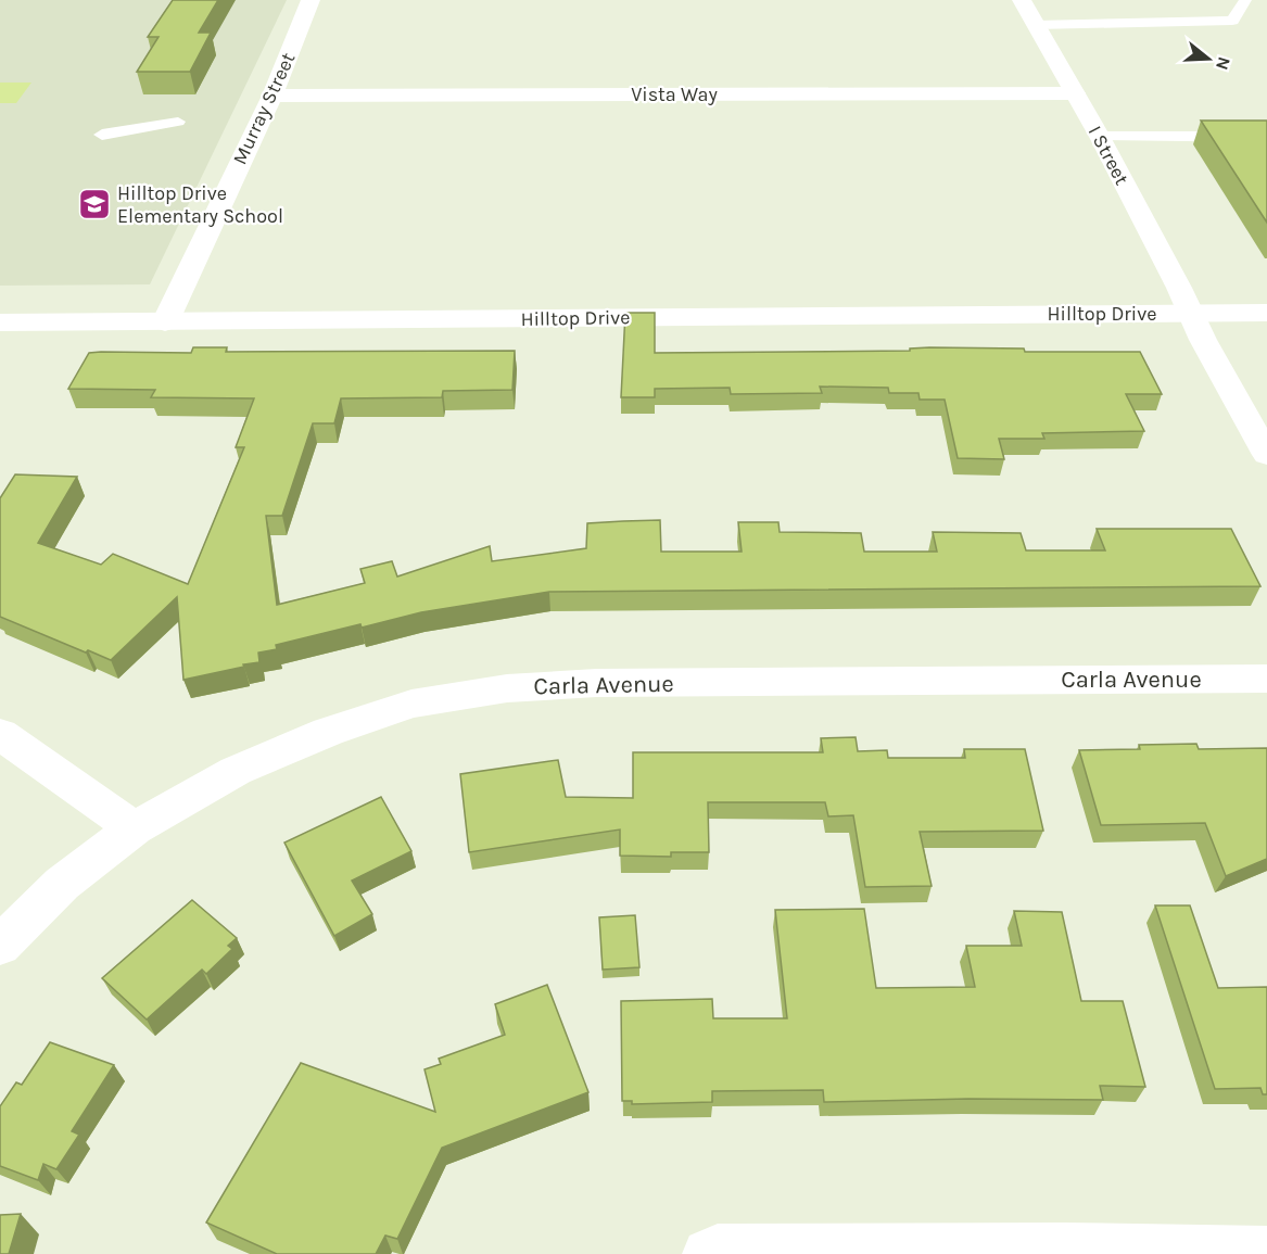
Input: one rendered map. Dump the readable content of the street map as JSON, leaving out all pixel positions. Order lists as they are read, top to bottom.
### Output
{
  "streets": {
    "street": [
      "Vista Way",
      "Murray Street",
      "I Street",
      "Hilltop Drive",
      "Carla Avenue"
    ]
  },
  "crossings": [
    ["Vista Way", "Murray Street"],
    ["Vista Way", "I Street"],
    ["Murray Street", "Hilltop Drive"],
    ["I Street", "Hilltop Drive"]
  ],
  "places": {
    "school or university": ["Hilltop Drive Elementary School"]
  },
  "north": "right"
}
